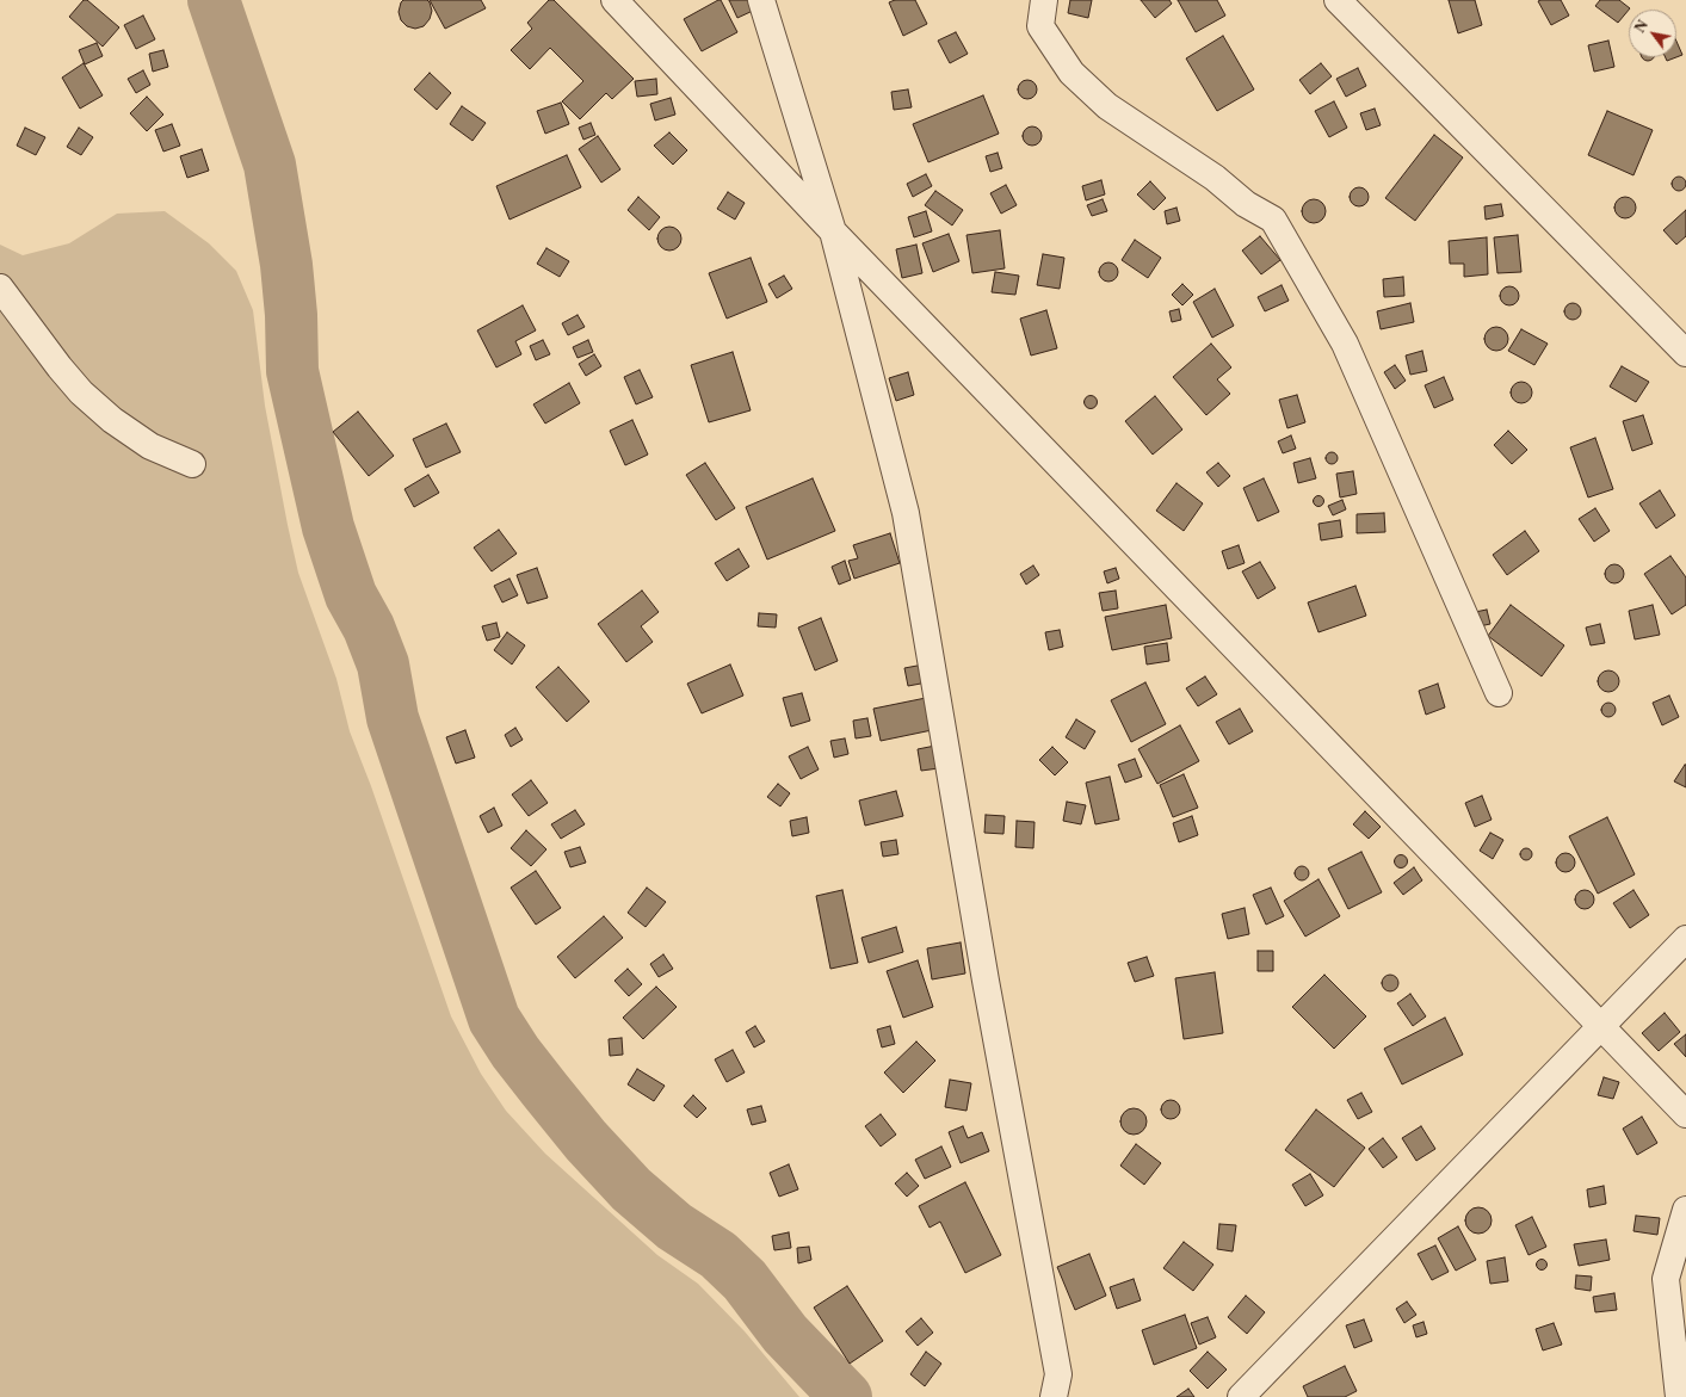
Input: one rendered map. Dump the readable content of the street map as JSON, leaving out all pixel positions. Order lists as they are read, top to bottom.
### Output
{
  "north": "top left"
}
